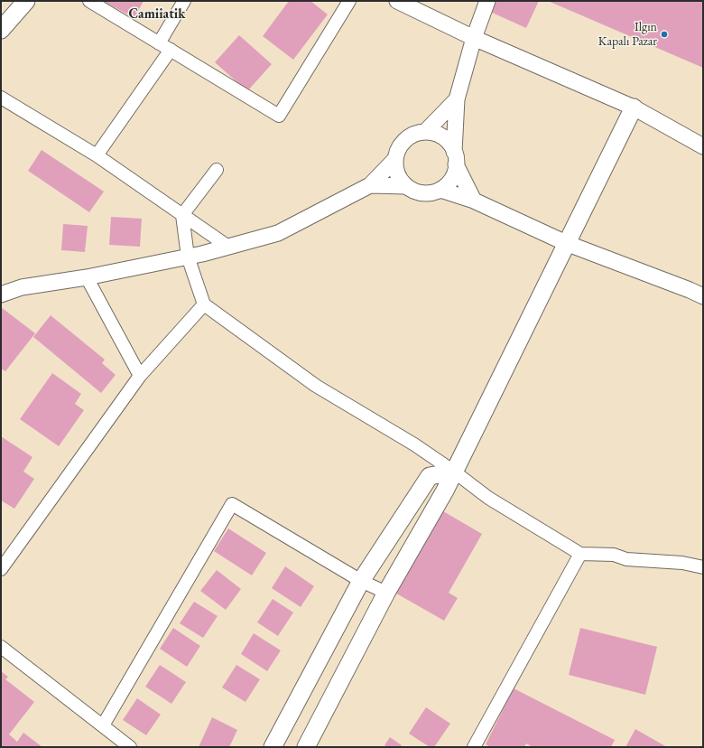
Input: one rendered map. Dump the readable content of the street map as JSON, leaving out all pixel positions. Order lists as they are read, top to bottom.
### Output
{
  "districts": ["Camiiatik"],
  "places": ["Ilgın Kapalı Pazar"]
}
